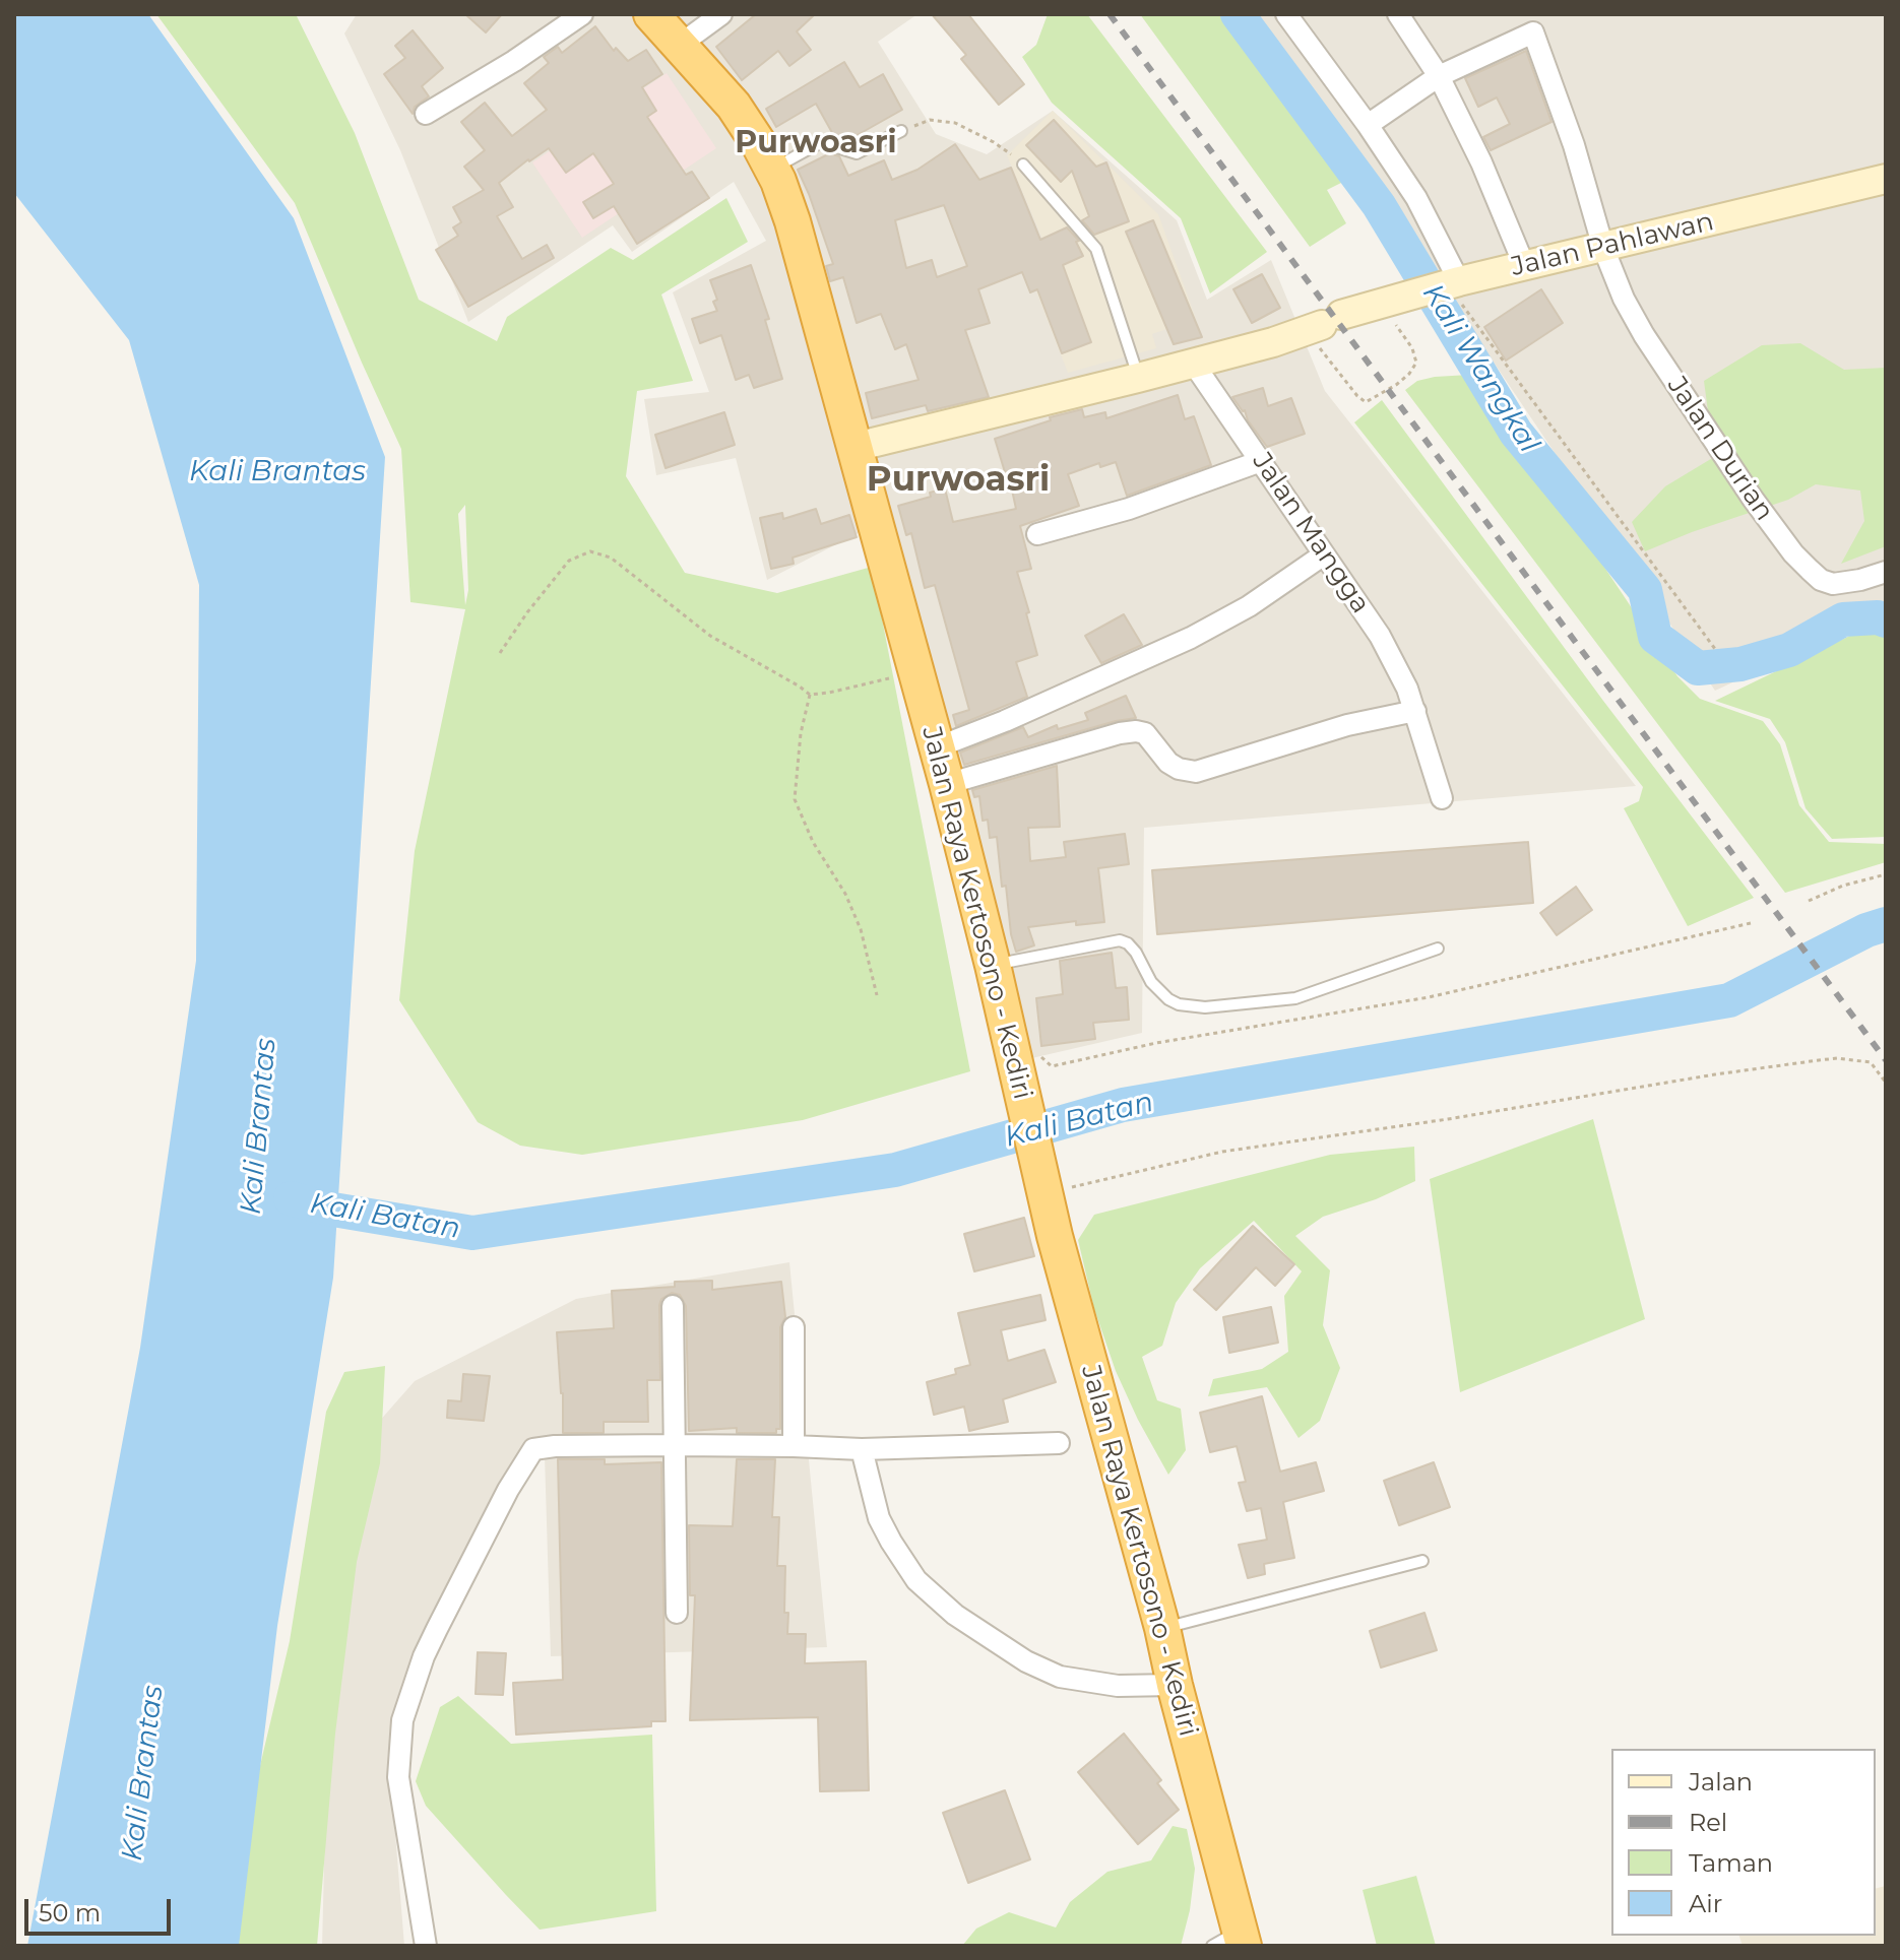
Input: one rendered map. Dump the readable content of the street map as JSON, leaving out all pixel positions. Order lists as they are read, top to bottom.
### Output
{
  "streets": {
    "highway": ["Jalan Raya Kertosono - Kediri"],
    "main road": ["Jalan Pahlawan"],
    "street": ["Jalan Durian", "Jalan Mangga"]
  },
  "crossings": [
    ["Jalan Pahlawan", "Jalan Durian"],
    ["Jalan Pahlawan", "Jalan Mangga"],
    ["Jalan Pahlawan", "Jalan Raya Kertosono - Kediri"]
  ],
  "districts": ["Purwoasri", "Purwoasri"],
  "water": ["Kali Wangkal", "Kali Brantas", "Kali Batan"],
  "legend": [
    "Jalan",
    "Rel",
    "Taman",
    "Air"
  ],
  "scale_bar": "50 m"
}
